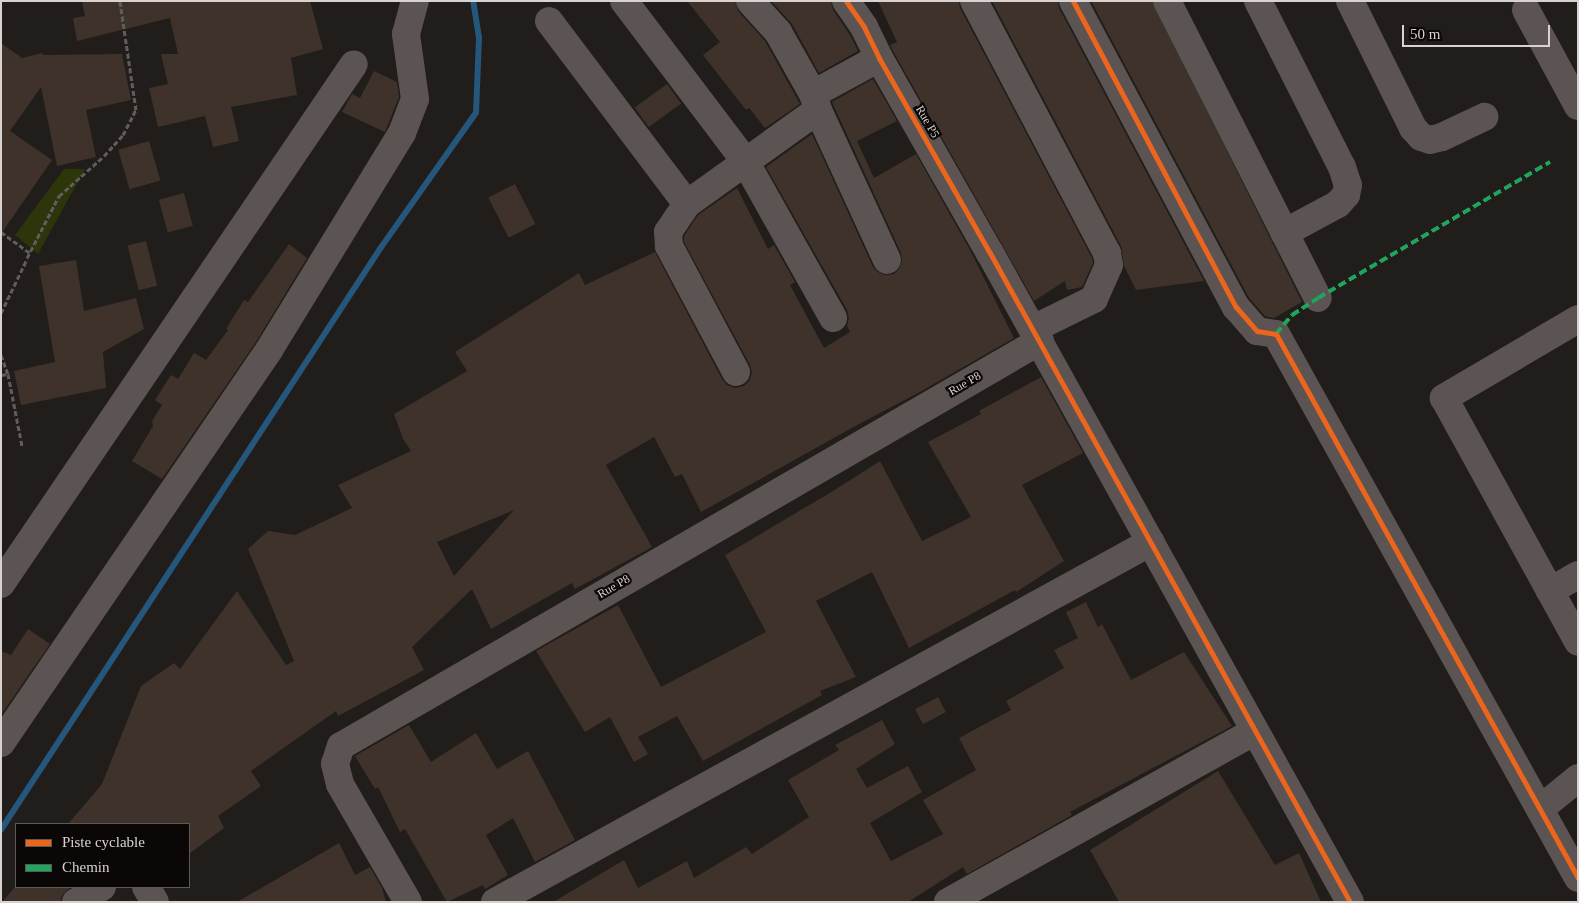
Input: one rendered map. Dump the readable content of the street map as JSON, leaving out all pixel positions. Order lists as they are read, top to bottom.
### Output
{
  "streets": {
    "street": ["Rue P5", "Rue P8"]
  },
  "crossings": [
    ["Rue P5", "Rue P8"]
  ],
  "legend": ["Piste cyclable", "Chemin"],
  "scale_bar": "50 m"
}
